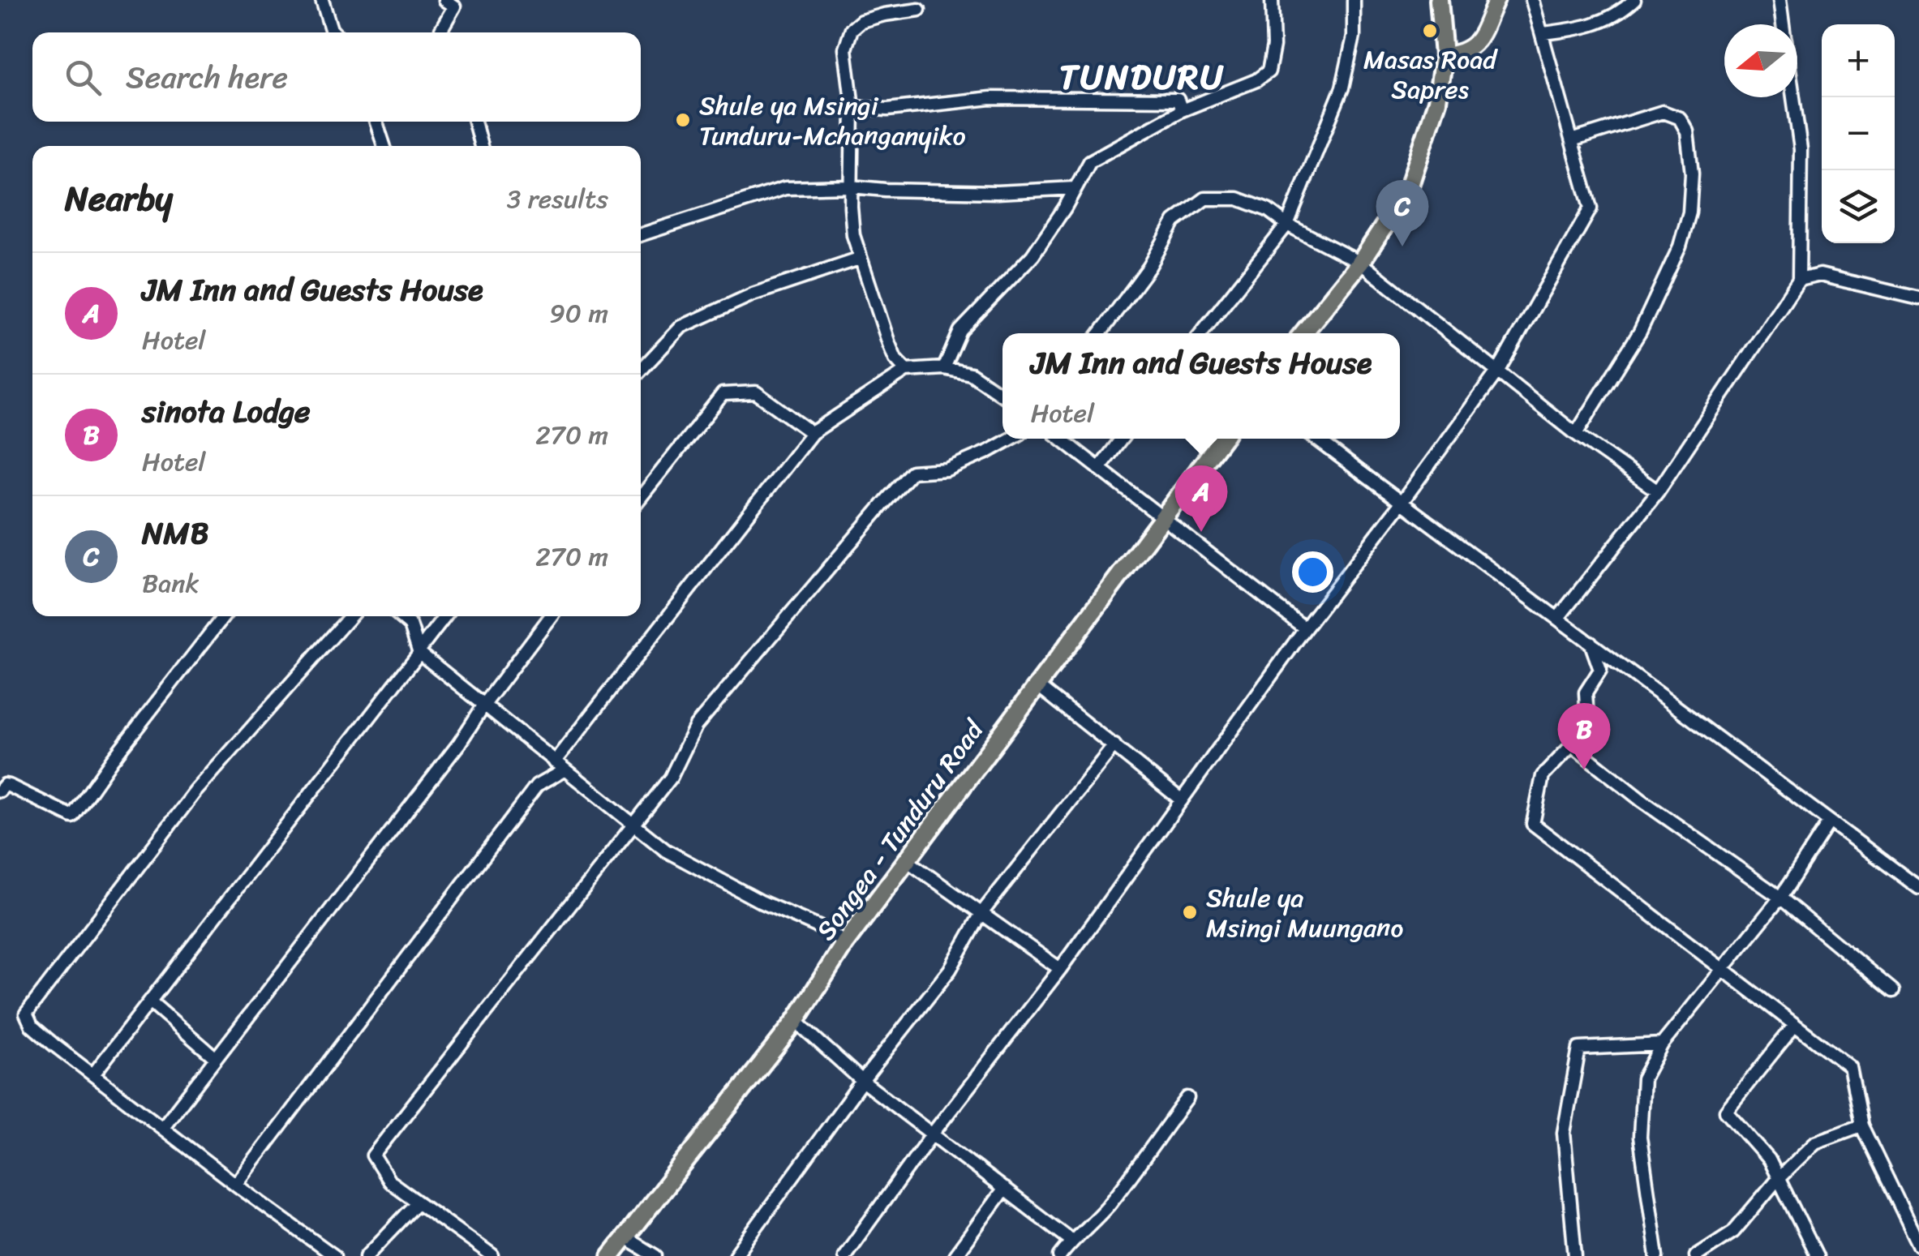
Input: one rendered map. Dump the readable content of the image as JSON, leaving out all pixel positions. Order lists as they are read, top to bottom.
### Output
{
  "streets": {
    "highway": ["Songea - Tunduru Road"]
  },
  "districts": ["TUNDURU"],
  "places": ["Masas Road Sapres", "Shule ya Msingi Tunduru-Mchanganyiko", "Shule ya Msingi Muungano"],
  "north": "left",
  "page": {
    "map_buttons": ["+", "−"],
    "search": "Search here",
    "heading": ["Nearby", "3 results"],
    "pins": ["C", "A", "B"],
    "list": [
      {
        "mark": "A",
        "name": "JM Inn and Guests House",
        "note": "Hotel",
        "value": "90 m"
      },
      {
        "mark": "B",
        "name": "sinota Lodge",
        "note": "Hotel",
        "value": "270 m"
      },
      {
        "mark": "C",
        "name": "NMB",
        "note": "Bank",
        "value": "270 m"
      }
    ],
    "popup": ["JM Inn and Guests House", "Hotel"]
  }
}
